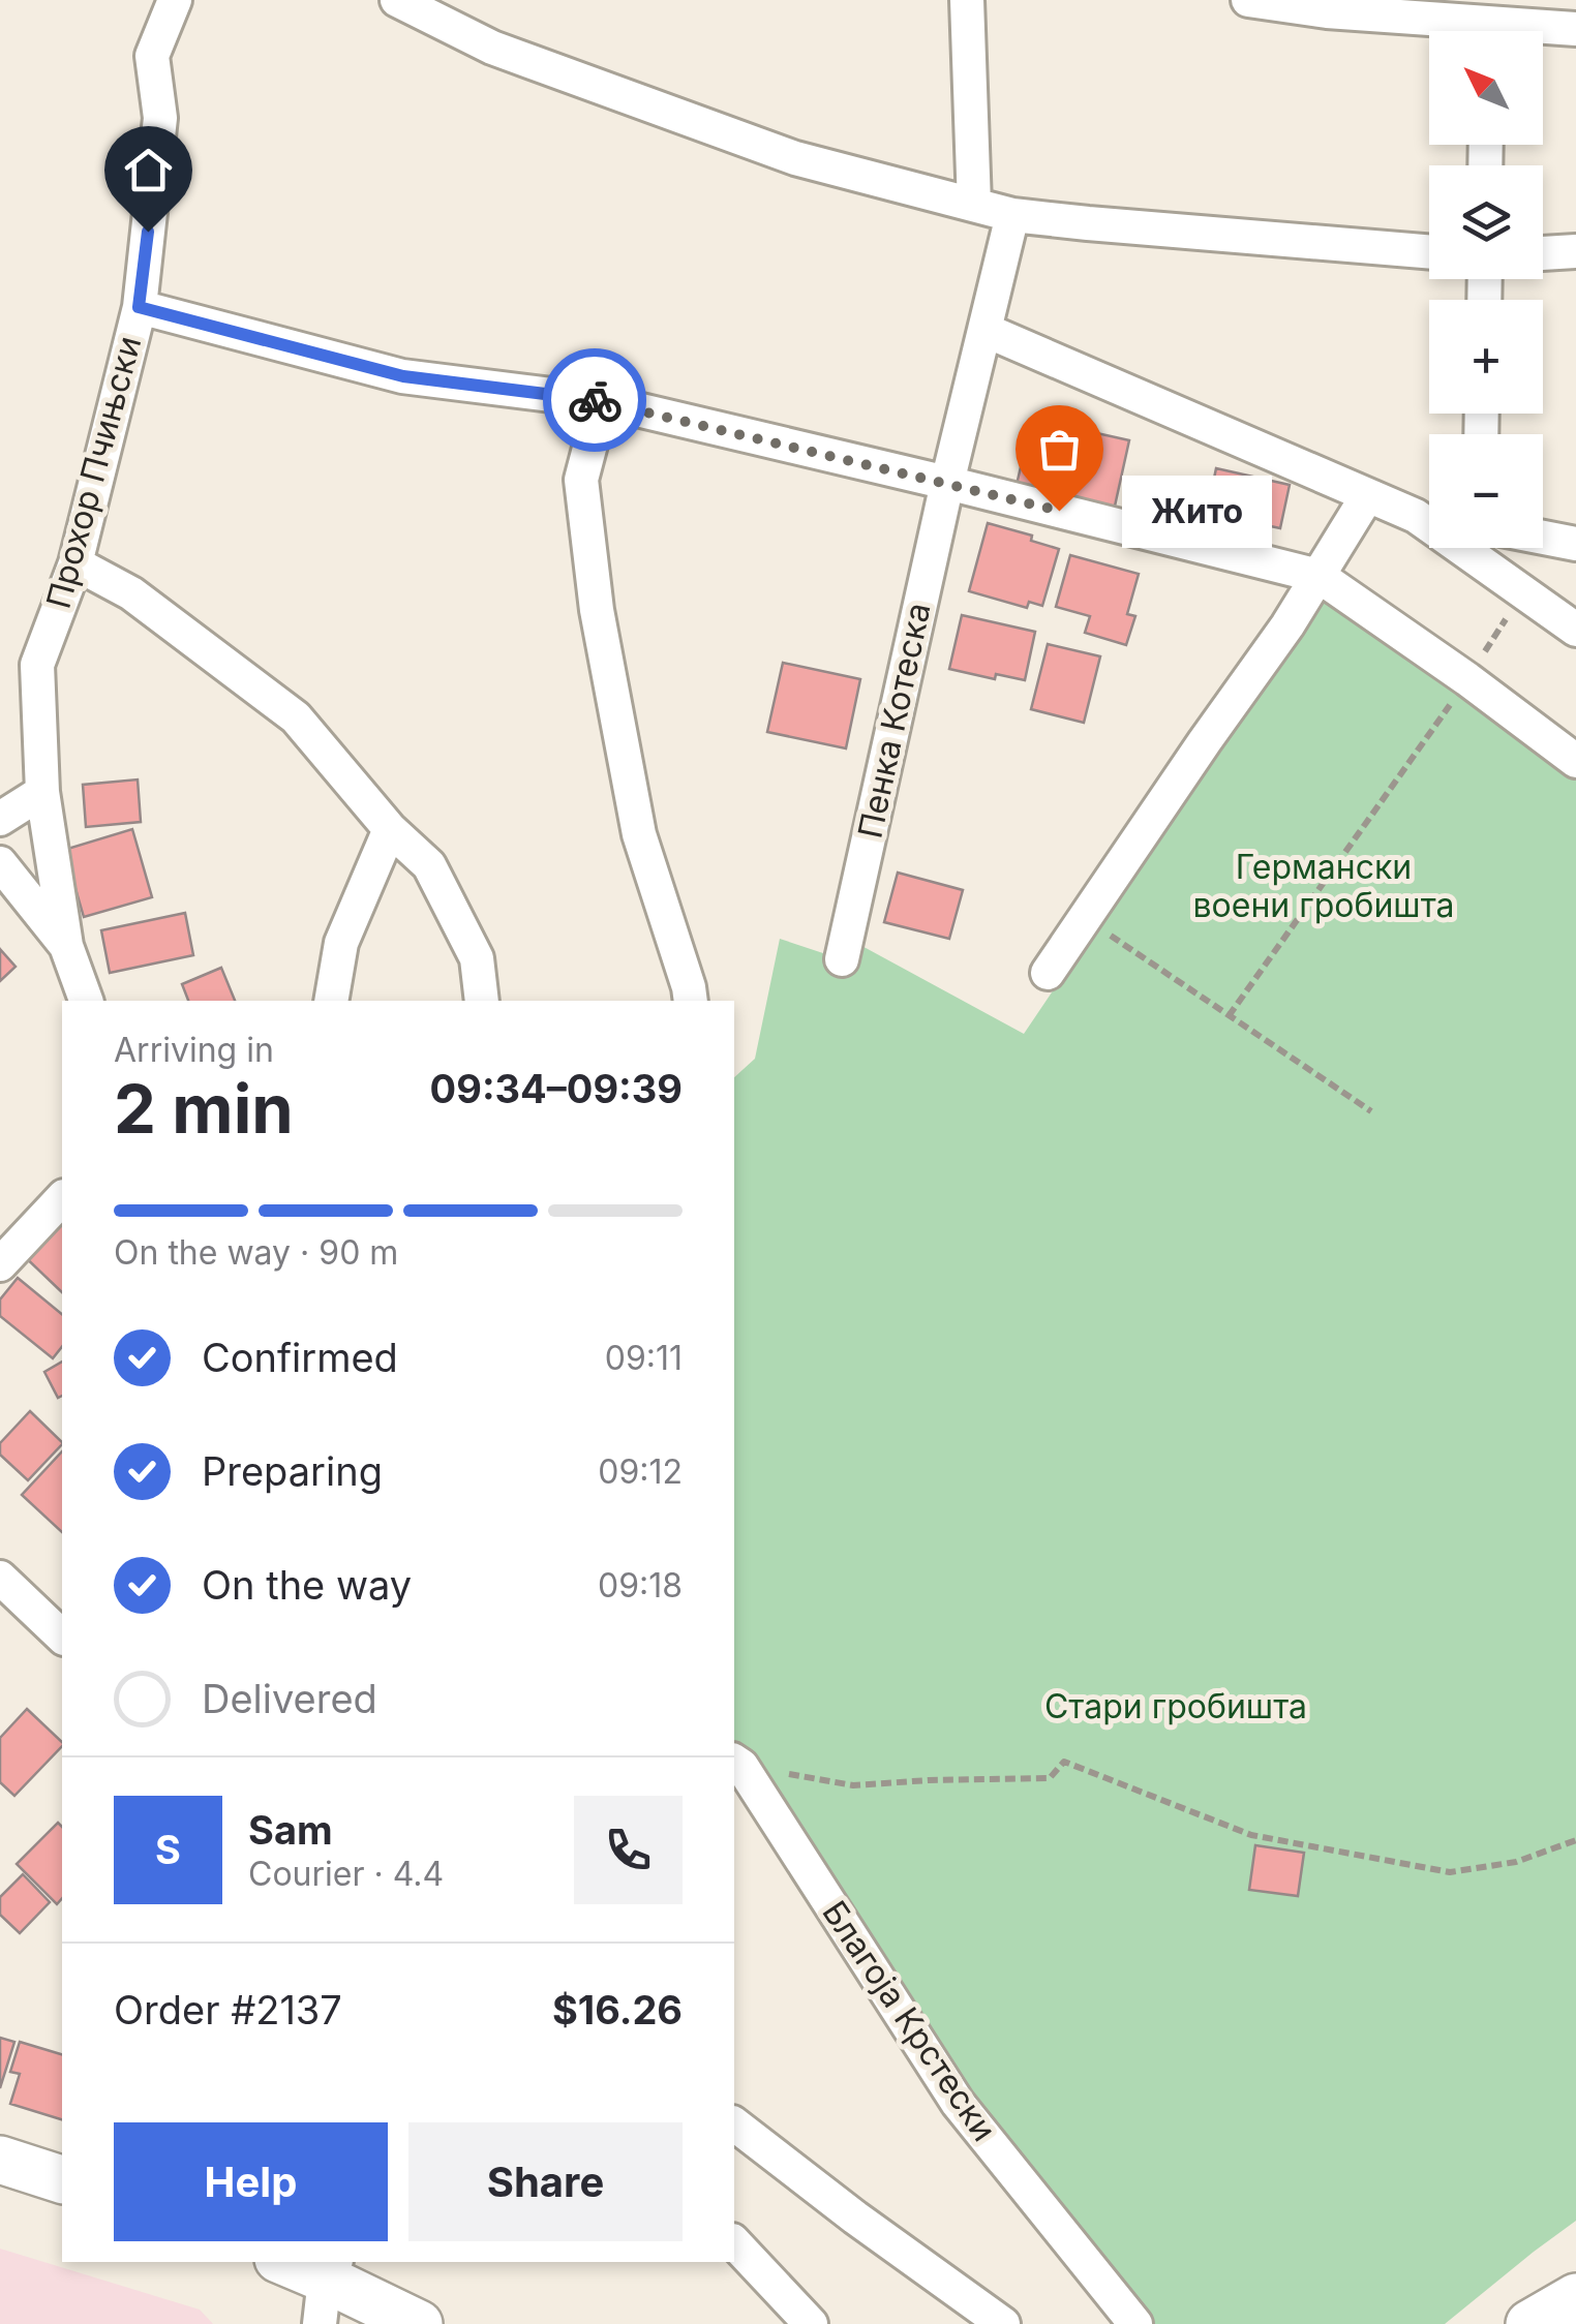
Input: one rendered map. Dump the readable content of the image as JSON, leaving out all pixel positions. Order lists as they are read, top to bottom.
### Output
{
  "streets": {
    "street": ["Прохор Пчињски", "Пенка Котеска", "Благоја Крстески"]
  },
  "parks": ["Германски воени гробишта", "Стари гробишта"],
  "places": ["Жито"],
  "north": "top left",
  "page": {
    "map_buttons": ["+", "−"],
    "bubble": "Жито",
    "heading": ["2 min", "Arriving in", "09:34–09:39"],
    "panel": [
      "Sam",
      "Courier · 4.4",
      "Order #2137",
      "$16.26"
    ],
    "bar": "On the way · 90 m",
    "list": [
      ["Confirmed", "09:11"],
      ["Preparing", "09:12"],
      ["On the way", "09:18"],
      "Delivered"
    ],
    "round": "S",
    "buttons": ["Help", "Share"]
  }
}
